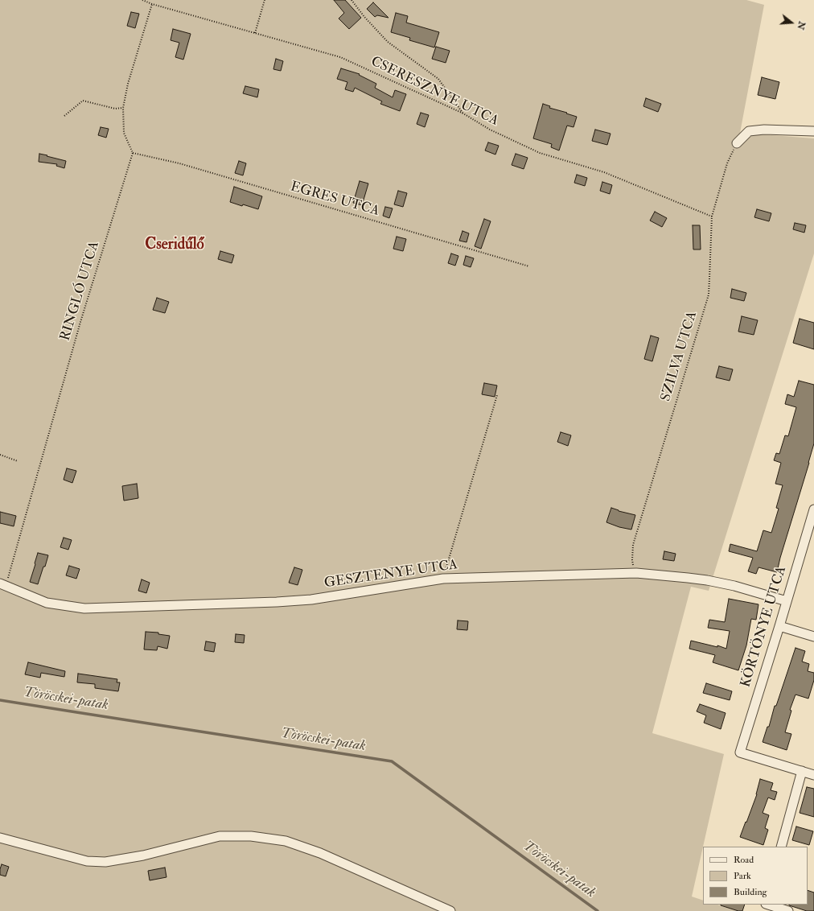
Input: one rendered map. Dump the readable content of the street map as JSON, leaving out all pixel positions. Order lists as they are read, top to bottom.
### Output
{
  "streets": {
    "street": ["GESZTENYE UTCA", "KÖRTÖNYE UTCA"],
    "path": [
      "CSERESZNYE UTCA",
      "EGRES UTCA",
      "RINGLÓ UTCA",
      "SZILVA UTCA"
    ]
  },
  "crossings": [
    ["CSERESZNYE UTCA", "SZILVA UTCA"],
    ["EGRES UTCA", "RINGLÓ UTCA"],
    ["RINGLÓ UTCA", "GESZTENYE UTCA"],
    ["SZILVA UTCA", "GESZTENYE UTCA"],
    ["GESZTENYE UTCA", "KÖRTÖNYE UTCA"]
  ],
  "districts": ["Cseridűlő"],
  "water": ["Töröcskei-patak"],
  "legend": ["Road", "Park", "Building"],
  "north": "right"
}
